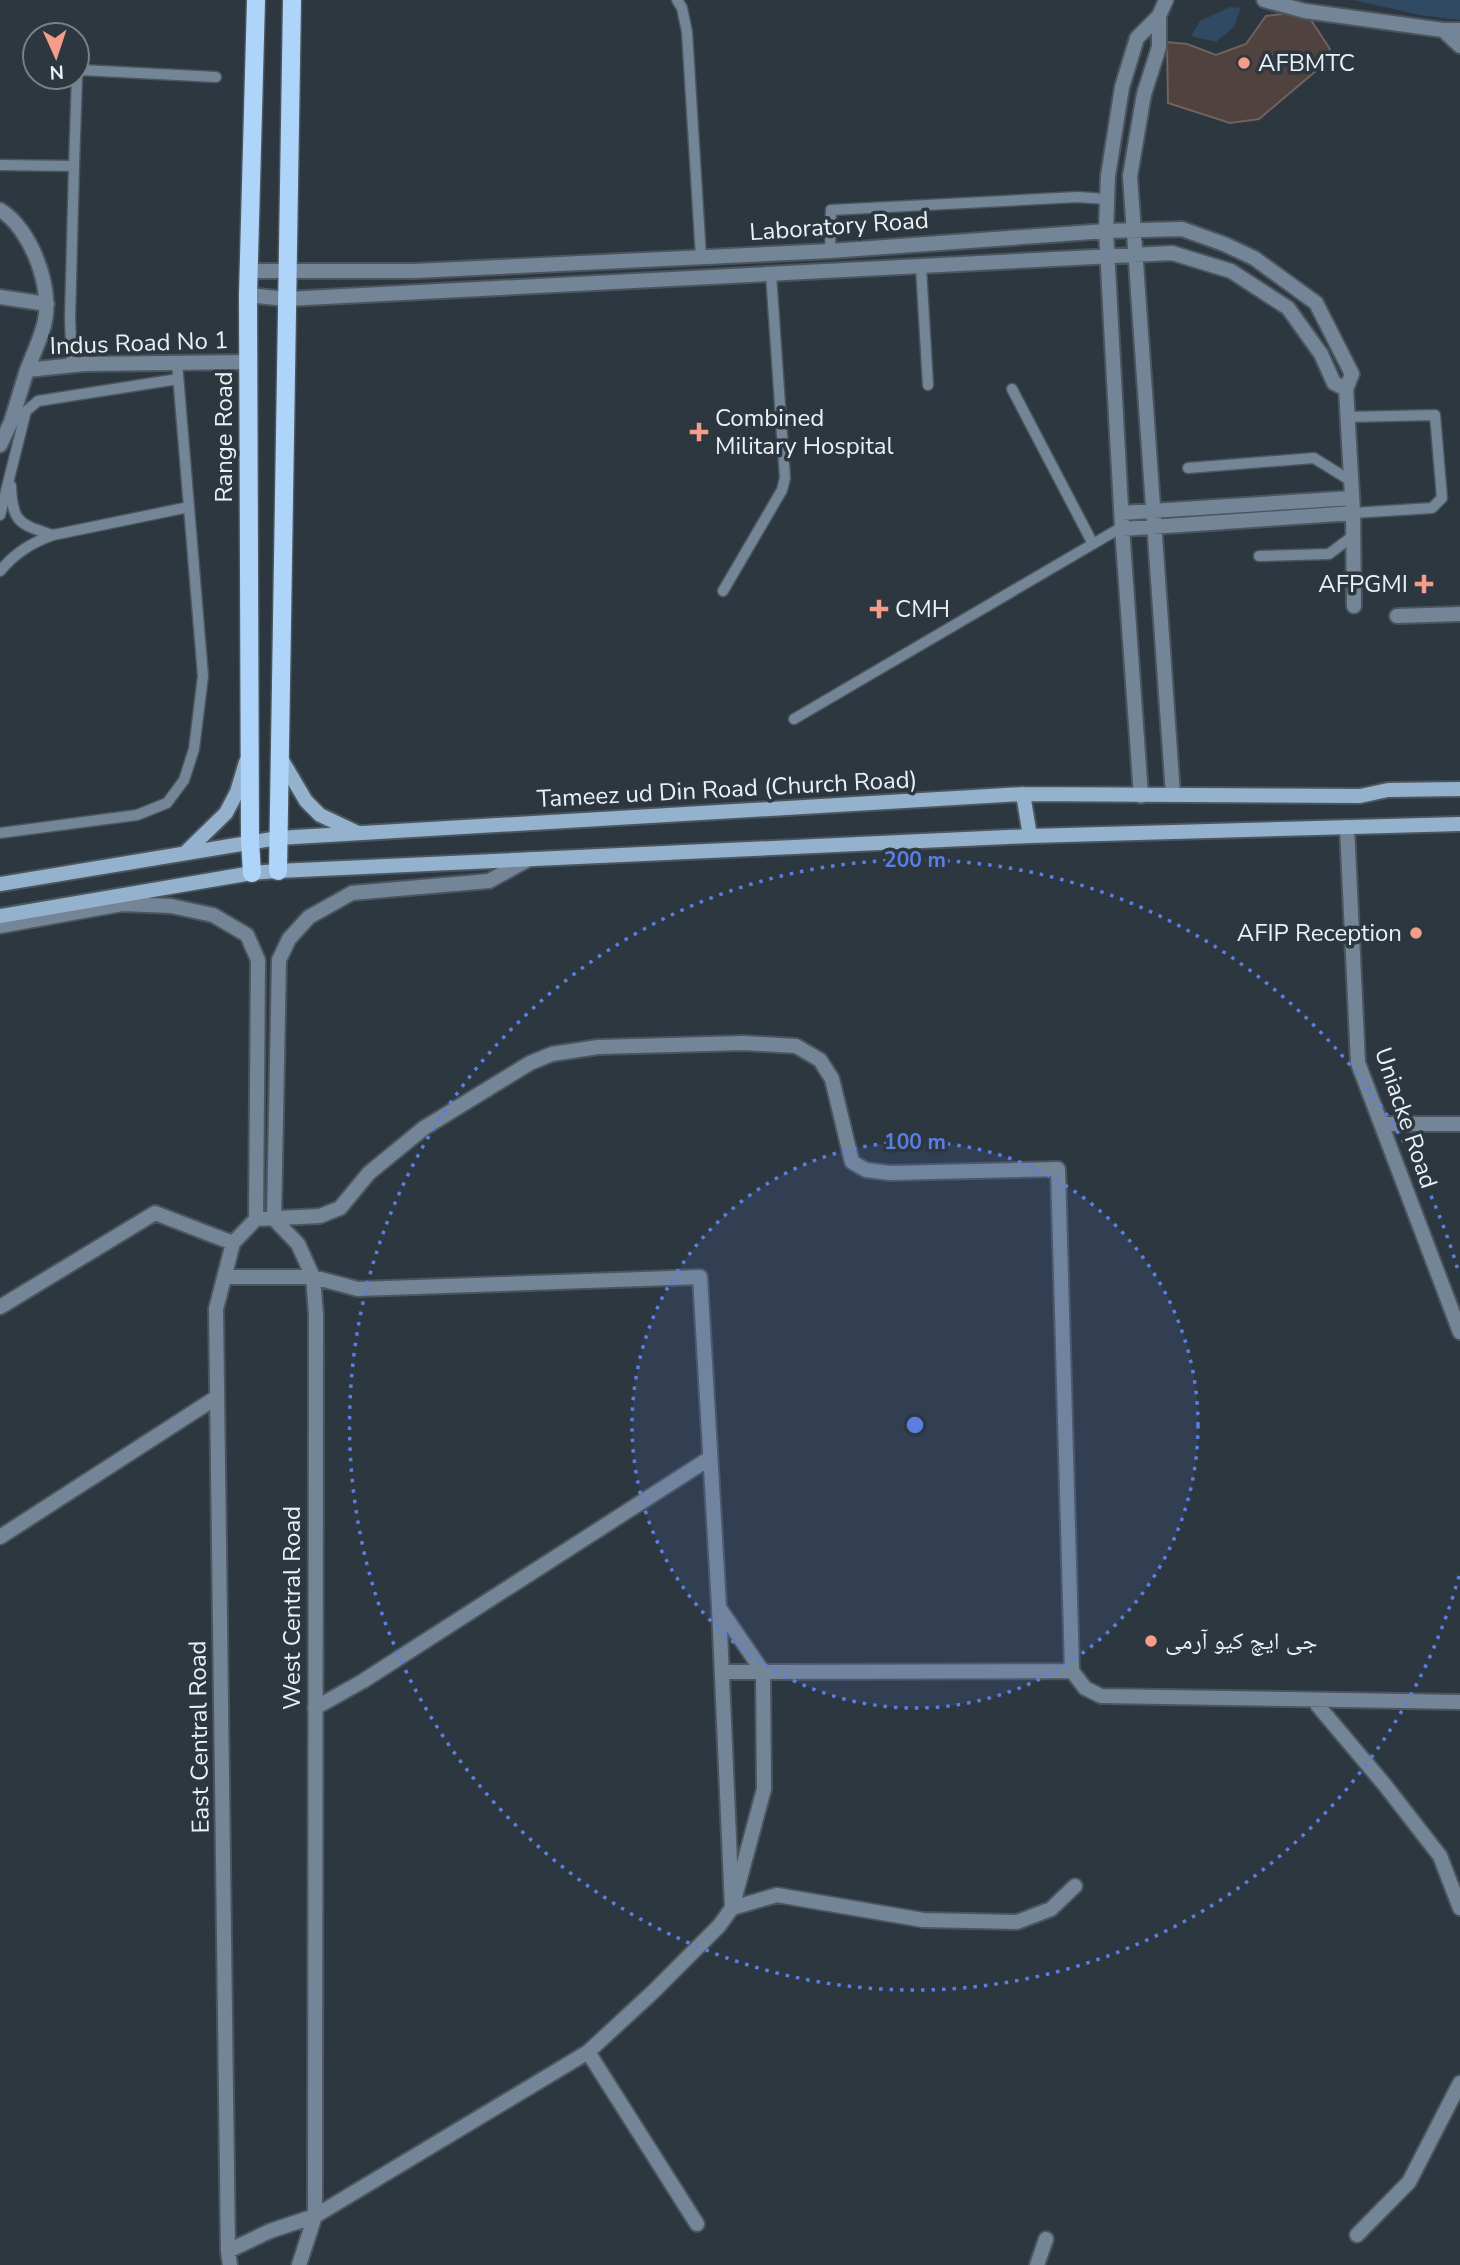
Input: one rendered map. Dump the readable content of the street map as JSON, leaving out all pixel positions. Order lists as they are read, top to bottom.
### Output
{
  "streets": {
    "main road": ["Range Road", "Tameez ud Din Road (Church Road)"],
    "street": [
      "Laboratory Road",
      "Indus Road No 1",
      "Uniacke Road",
      "West Central Road",
      "East Central Road"
    ]
  },
  "crossings": [
    ["Laboratory Road", "Range Road"],
    ["Indus Road No 1", "Range Road"],
    ["Range Road", "Tameez ud Din Road (Church Road)"]
  ],
  "places": {
    "other": ["AFBMTC", "AFIP Reception", "جی ایچ کیو آرمی"],
    "health": ["Combined Military Hospital", "AFPGMI", "CMH"]
  },
  "north": "bottom",
  "rings": ["200 m", "100 m"]
}
